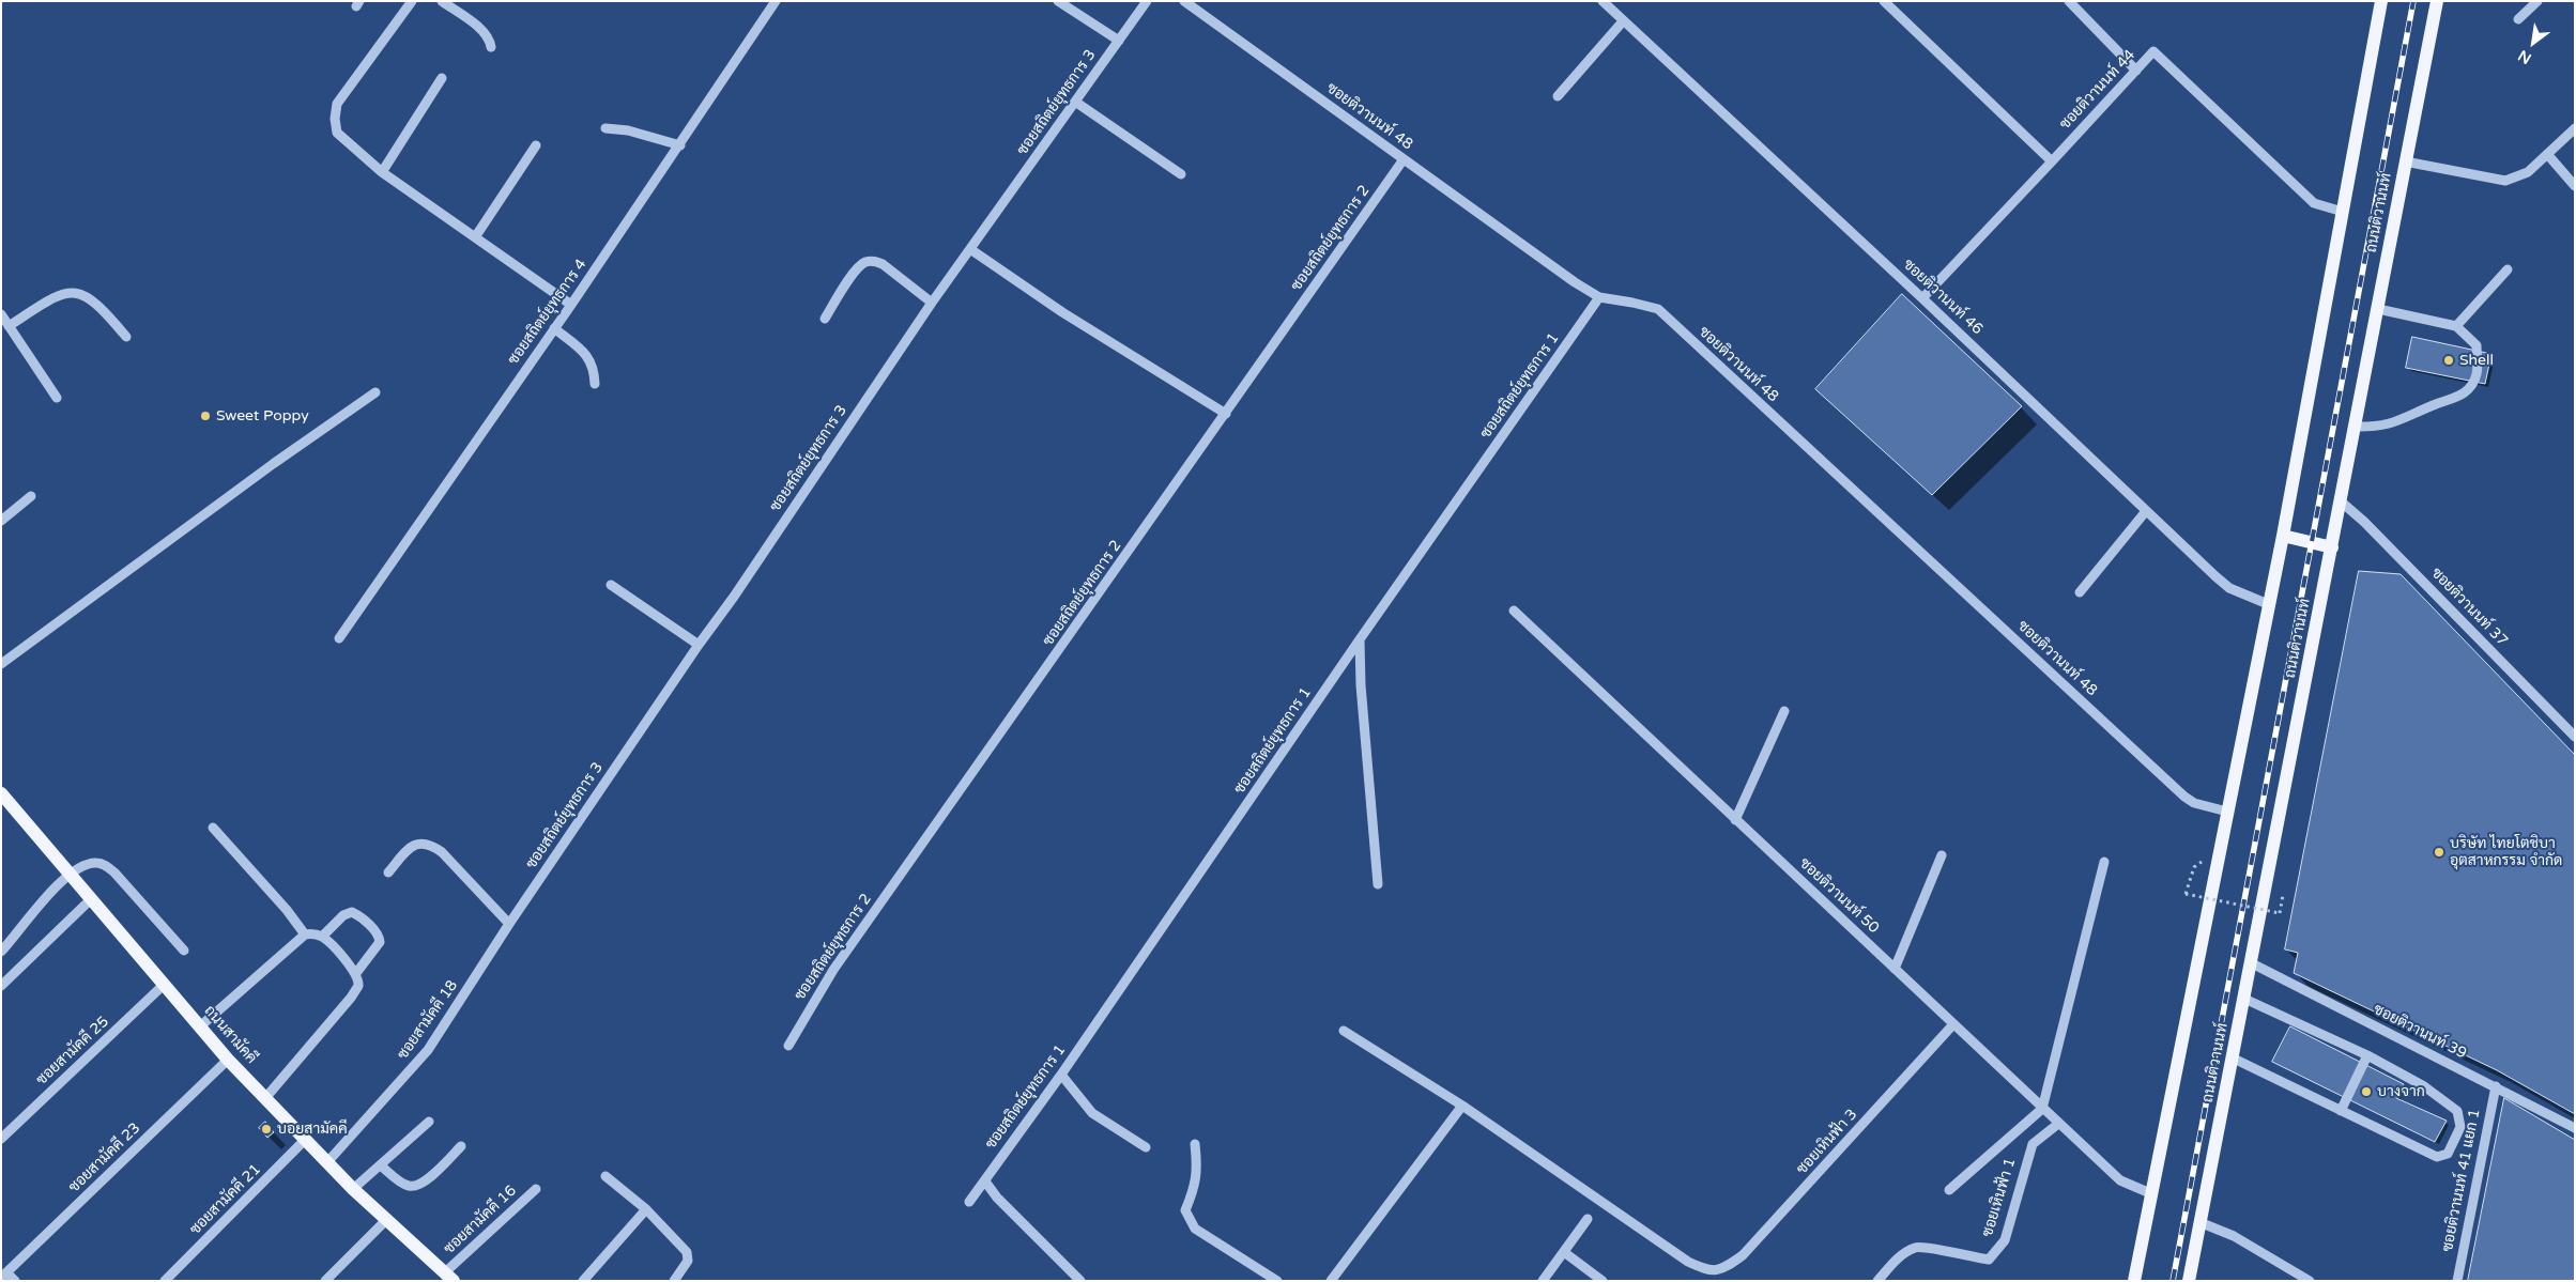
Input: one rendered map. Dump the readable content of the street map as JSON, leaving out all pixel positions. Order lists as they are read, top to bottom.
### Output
{
  "streets": {
    "main road": ["ถนนติวานนท์", "ถนนสามัคคี"],
    "street": [
      "ซอยติวานนท์ 44",
      "ซอยสถิตย์ยุทธการ 3",
      "ซอยติวานนท์ 48",
      "ซอยสถิตย์ยุทธการ 2",
      "ซอยติวานนท์ 46",
      "ซอยสถิตย์ยุทธการ 4",
      "ซอยสถิตย์ยุทธการ 1",
      "ซอยติวานนท์ 37",
      "ซอยติวานนท์ 50",
      "ซอยสามัคคี 18",
      "ซอยติวานนท์ 39",
      "ซอยสามัคคี 25",
      "ซอยเหินฟ้า 3",
      "ซอยสามัคคี 23",
      "ซอยติวานนท์ 41 แยก 1",
      "ซอยเหินฟ้า 1",
      "ซอยสามัคคี 21",
      "ซอยสามัคคี 16"
    ]
  },
  "crossings": [
    ["ซอยติวานนท์ 44", "ซอยติวานนท์ 46"],
    ["ซอยสถิตย์ยุทธการ 3", "ซอยสามัคคี 18"],
    ["ซอยติวานนท์ 48", "ซอยสถิตย์ยุทธการ 2"],
    ["ซอยติวานนท์ 48", "ซอยสถิตย์ยุทธการ 1"],
    ["ถนนติวานนท์", "ซอยติวานนท์ 37"],
    ["ถนนติวานนท์", "ซอยติวานนท์ 39"],
    ["ซอยติวานนท์ 50", "ซอยเหินฟ้า 3"],
    ["ซอยติวานนท์ 50", "ซอยเหินฟ้า 1"],
    ["ซอยสามัคคี 18", "ถนนสามัคคี"],
    ["ซอยติวานนท์ 39", "ซอยติวานนท์ 41 แยก 1"],
    ["ถนนสามัคคี", "ซอยสามัคคี 25"],
    ["ถนนสามัคคี", "ซอยสามัคคี 23"],
    ["ถนนสามัคคี", "ซอยสามัคคี 21"],
    ["ถนนสามัคคี", "ซอยสามัคคี 16"]
  ],
  "places": [
    "Shell",
    "Sweet Poppy",
    "บริษัท ไทยโตชิบา อุตสาหกรรม จำกัด",
    "บางจาก",
    "บอยสามัคคี"
  ],
  "north": "bottom left"
}
